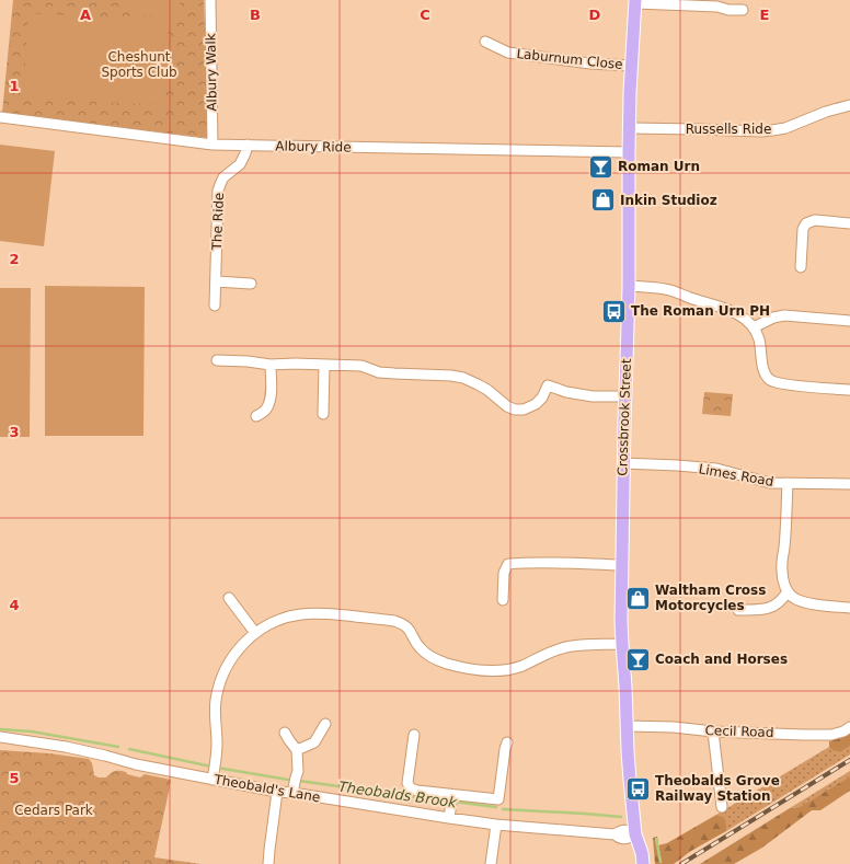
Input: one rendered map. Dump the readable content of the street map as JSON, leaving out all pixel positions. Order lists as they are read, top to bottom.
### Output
{
  "streets": {
    "main road": ["Crossbrook Street"],
    "street": [
      "Laburnum Close",
      "Albury Walk",
      "Russells Ride",
      "Albury Ride",
      "The Ride",
      "Limes Road",
      "Cecil Road",
      "Theobald's Lane"
    ]
  },
  "crossings": [
    ["Laburnum Close", "Crossbrook Street"],
    ["Albury Walk", "Albury Ride"],
    ["Russells Ride", "Crossbrook Street"],
    ["Albury Ride", "The Ride"],
    ["Albury Ride", "Crossbrook Street"],
    ["Crossbrook Street", "Limes Road"],
    ["Crossbrook Street", "Cecil Road"],
    ["Crossbrook Street", "Theobald's Lane"]
  ],
  "water": ["Theobalds Brook"],
  "parks": ["Cheshunt Sports Club", "Cedars Park"],
  "places": {
    "bar": ["Roman Urn", "Coach and Horses"],
    "shop": ["Inkin Studioz", "Waltham Cross Motorcycles"],
    "bus stop": ["The Roman Urn PH", "Theobalds Grove Railway Station"]
  },
  "grid": {
    "columns": [
      "A",
      "B",
      "C",
      "D",
      "E"
    ],
    "rows": [
      "1",
      "2",
      "3",
      "4",
      "5"
    ]
  }
}
